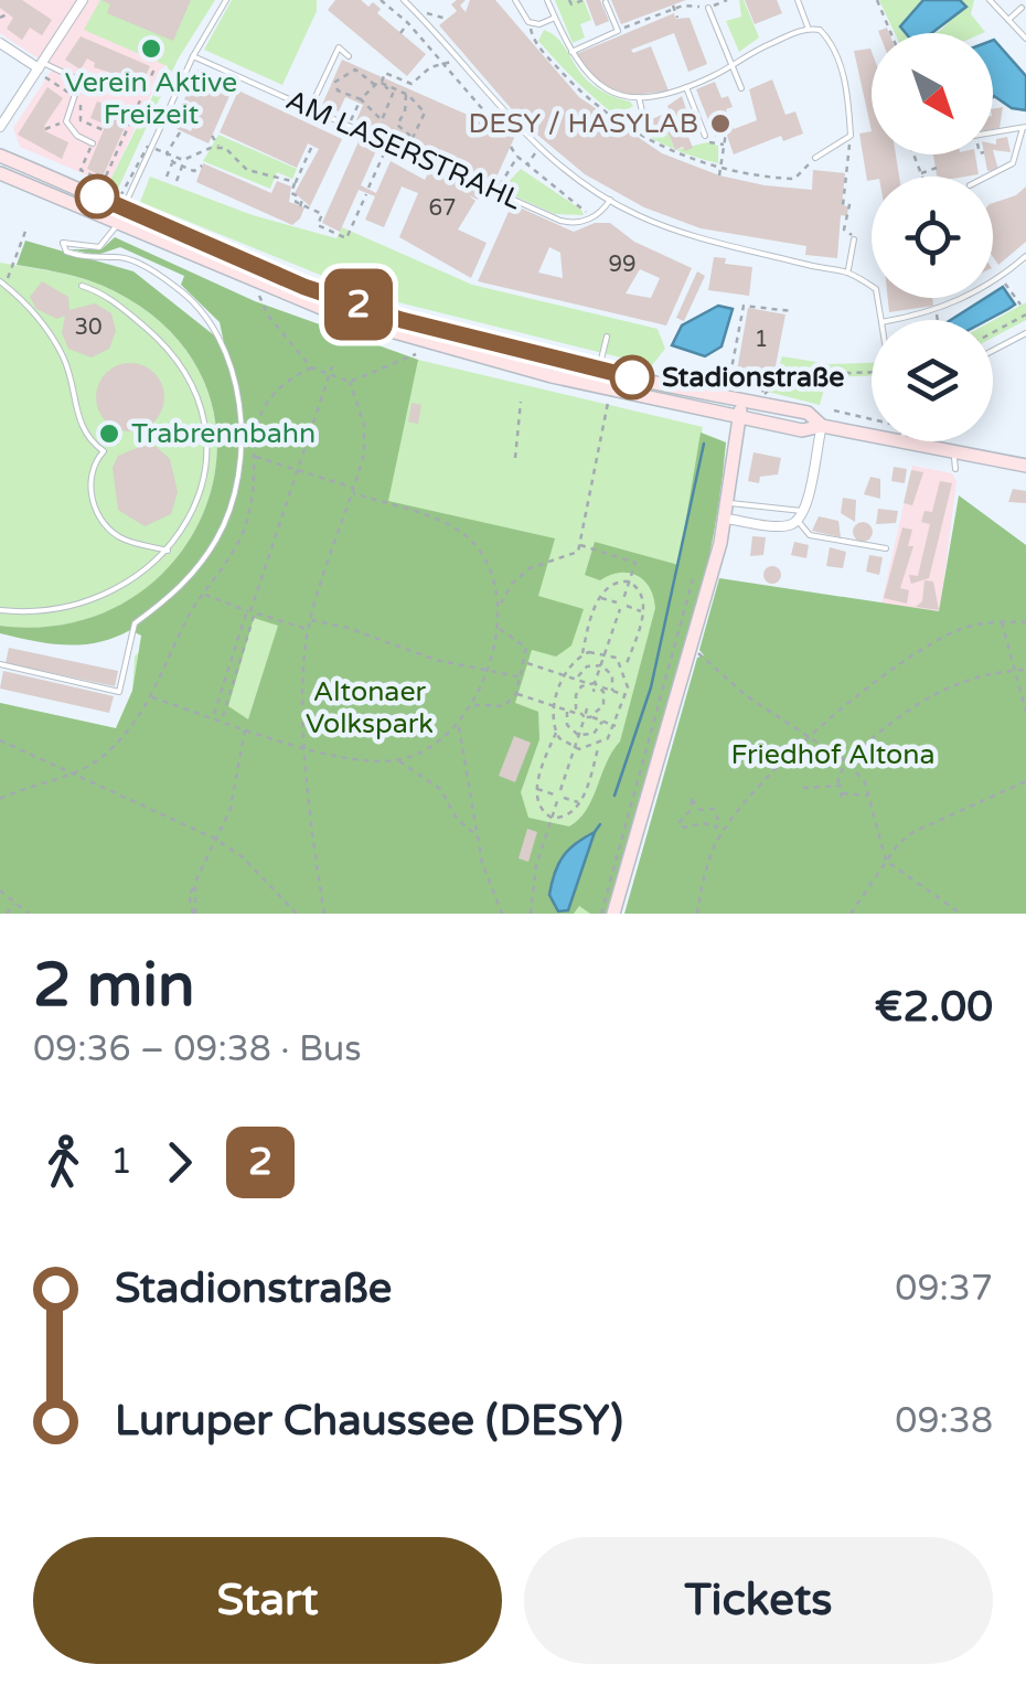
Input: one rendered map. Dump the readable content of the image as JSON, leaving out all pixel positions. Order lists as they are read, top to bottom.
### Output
{
  "streets": {
    "lane": ["AM LASERSTRAHL"]
  },
  "parks": ["Altonaer Volkspark", "Friedhof Altona"],
  "places": [
    "Verein Aktive Freizeit",
    "DESY / HASYLAB",
    "Stadionstraße",
    "Trabrennbahn"
  ],
  "lines": ["bus line 2"],
  "house_numbers": [
    "67",
    "99",
    "30",
    "1"
  ],
  "north": "bottom right",
  "page": {
    "on_map": "2",
    "heading": ["2 min", "09:36 – 09:38 · Bus", "€2.00"],
    "legs": ["1", "2"],
    "list": [
      {
        "name": "Stadionstraße",
        "value": "09:37"
      },
      {
        "name": "Luruper Chaussee (DESY)",
        "value": "09:38"
      }
    ],
    "buttons": ["Start", "Tickets"]
  }
}
